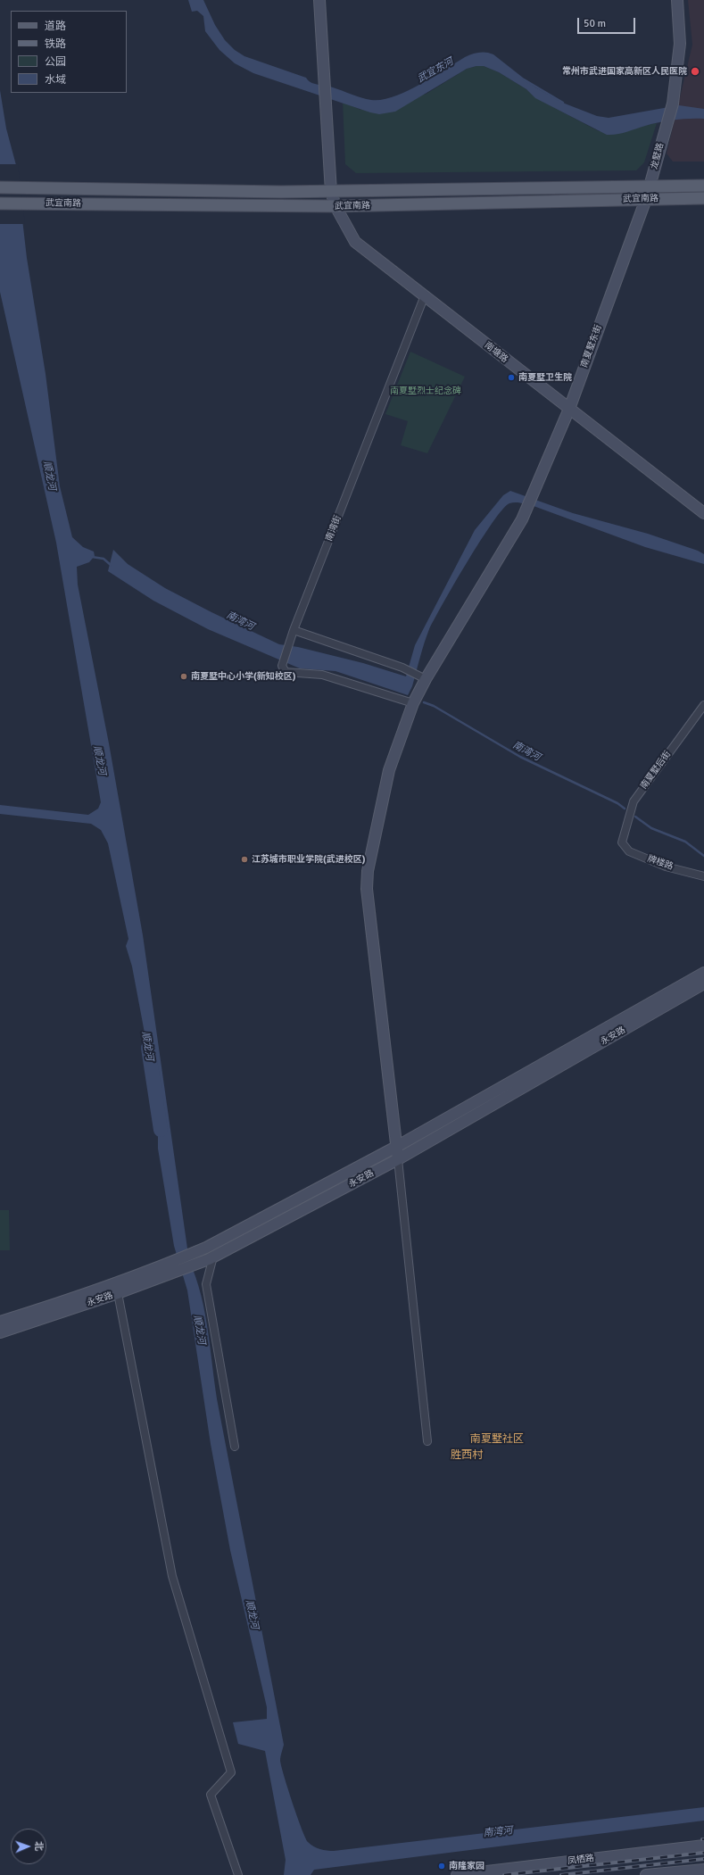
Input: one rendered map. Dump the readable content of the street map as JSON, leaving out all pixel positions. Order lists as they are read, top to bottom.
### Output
{
  "streets": {
    "main road": ["武宜南路"],
    "street": [
      "龙墅路",
      "南夏墅东街",
      "南塘路",
      "南湾街",
      "南夏墅后街",
      "牌楼路",
      "永安路",
      "凤栖路"
    ]
  },
  "crossings": [
    ["龙墅路", "武宜南路"],
    ["龙墅路", "南夏墅东街"],
    ["武宜南路", "南夏墅东街"],
    ["武宜南路", "南塘路"],
    ["南夏墅东街", "南塘路"],
    ["南夏墅东街", "南湾街"],
    ["南夏墅东街", "永安路"],
    ["南塘路", "南湾街"],
    ["南夏墅后街", "牌楼路"]
  ],
  "districts": ["南夏墅社区", "胜西村"],
  "water": ["武宜东河", "顺龙河", "南湾河"],
  "parks": ["南夏墅烈士纪念碑"],
  "places": [
    "常州市武进国家高新区人民医院",
    "南夏墅卫生院",
    "南夏墅中心小学(新知校区)",
    "江苏城市职业学院(武进校区)",
    "南隆家园"
  ],
  "legend": [
    "道路",
    "铁路",
    "公园",
    "水域"
  ],
  "scale_bar": "50 m",
  "north": "right"
}
